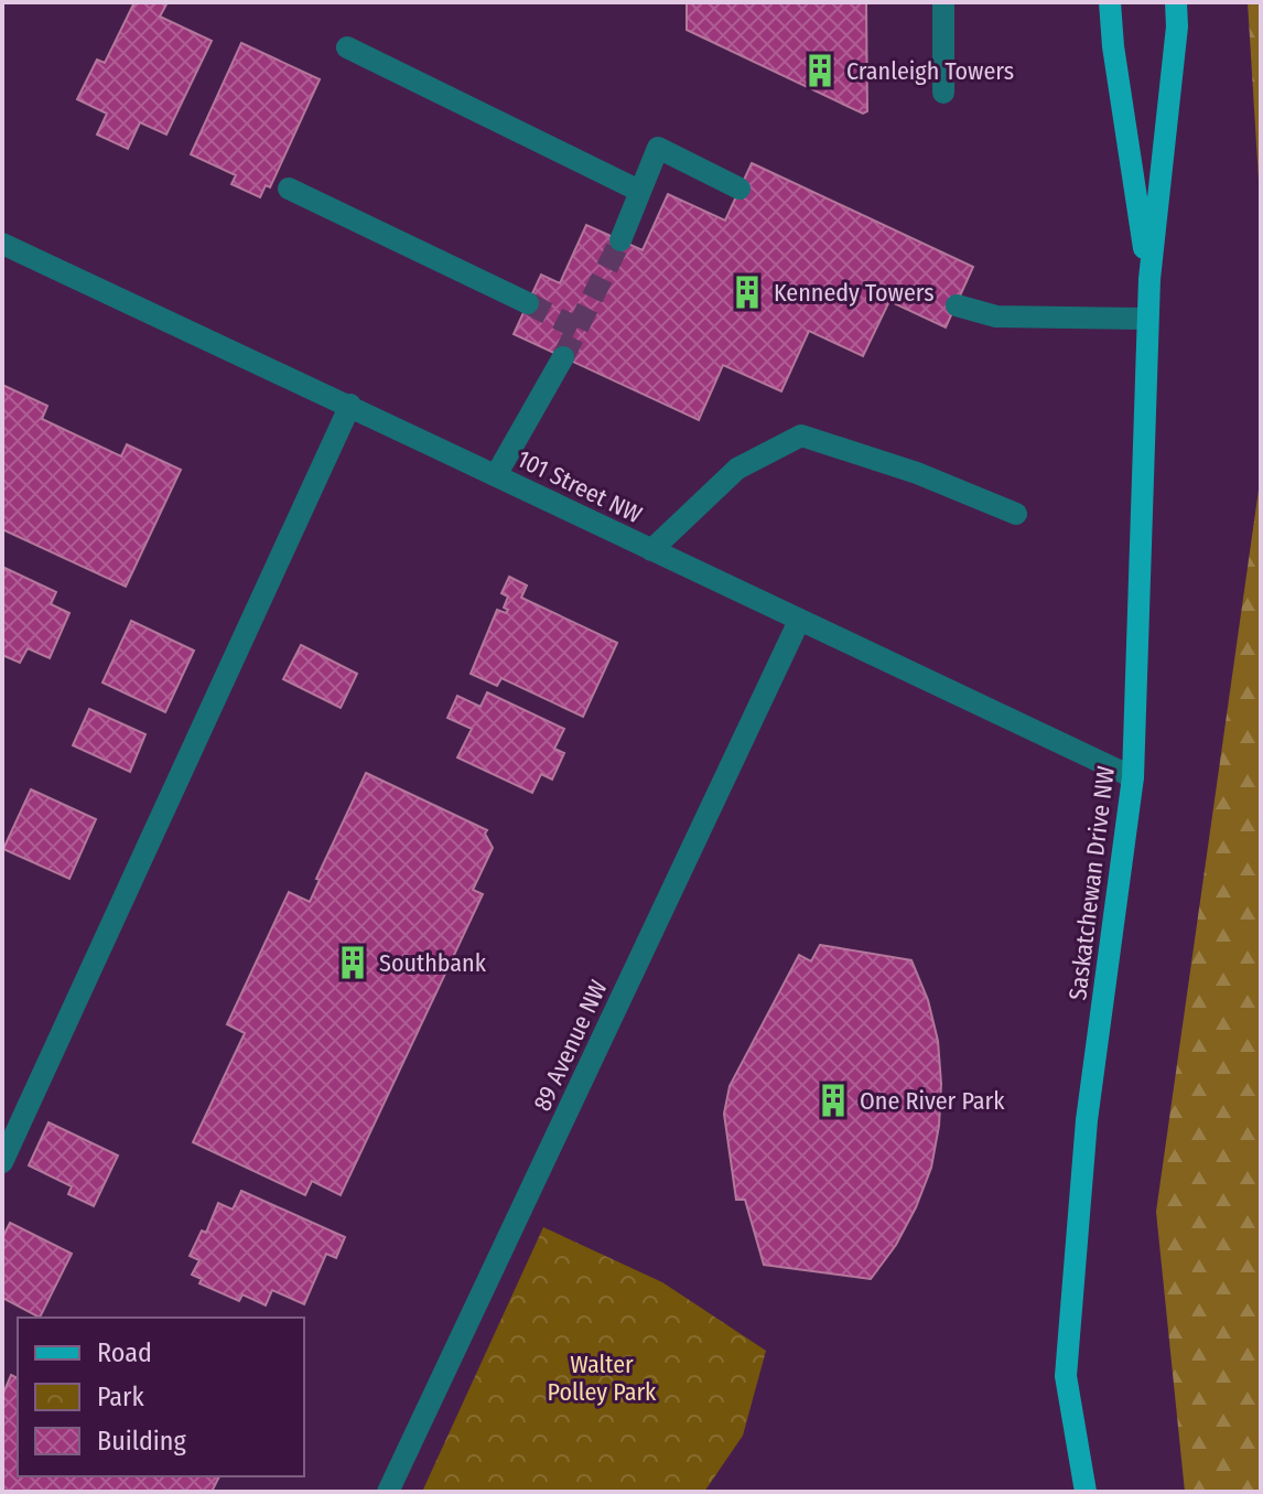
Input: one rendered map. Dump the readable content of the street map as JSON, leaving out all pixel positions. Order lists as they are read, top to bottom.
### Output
{
  "streets": {
    "main road": ["Saskatchewan Drive NW"],
    "street": ["101 Street NW", "89 Avenue NW"]
  },
  "crossings": [
    ["101 Street NW", "Saskatchewan Drive NW"],
    ["101 Street NW", "89 Avenue NW"]
  ],
  "parks": ["Walter Polley Park"],
  "places": {
    "building": [
      "Cranleigh Towers",
      "Kennedy Towers",
      "Southbank",
      "One River Park"
    ]
  },
  "legend": ["Road", "Park", "Building"]
}
